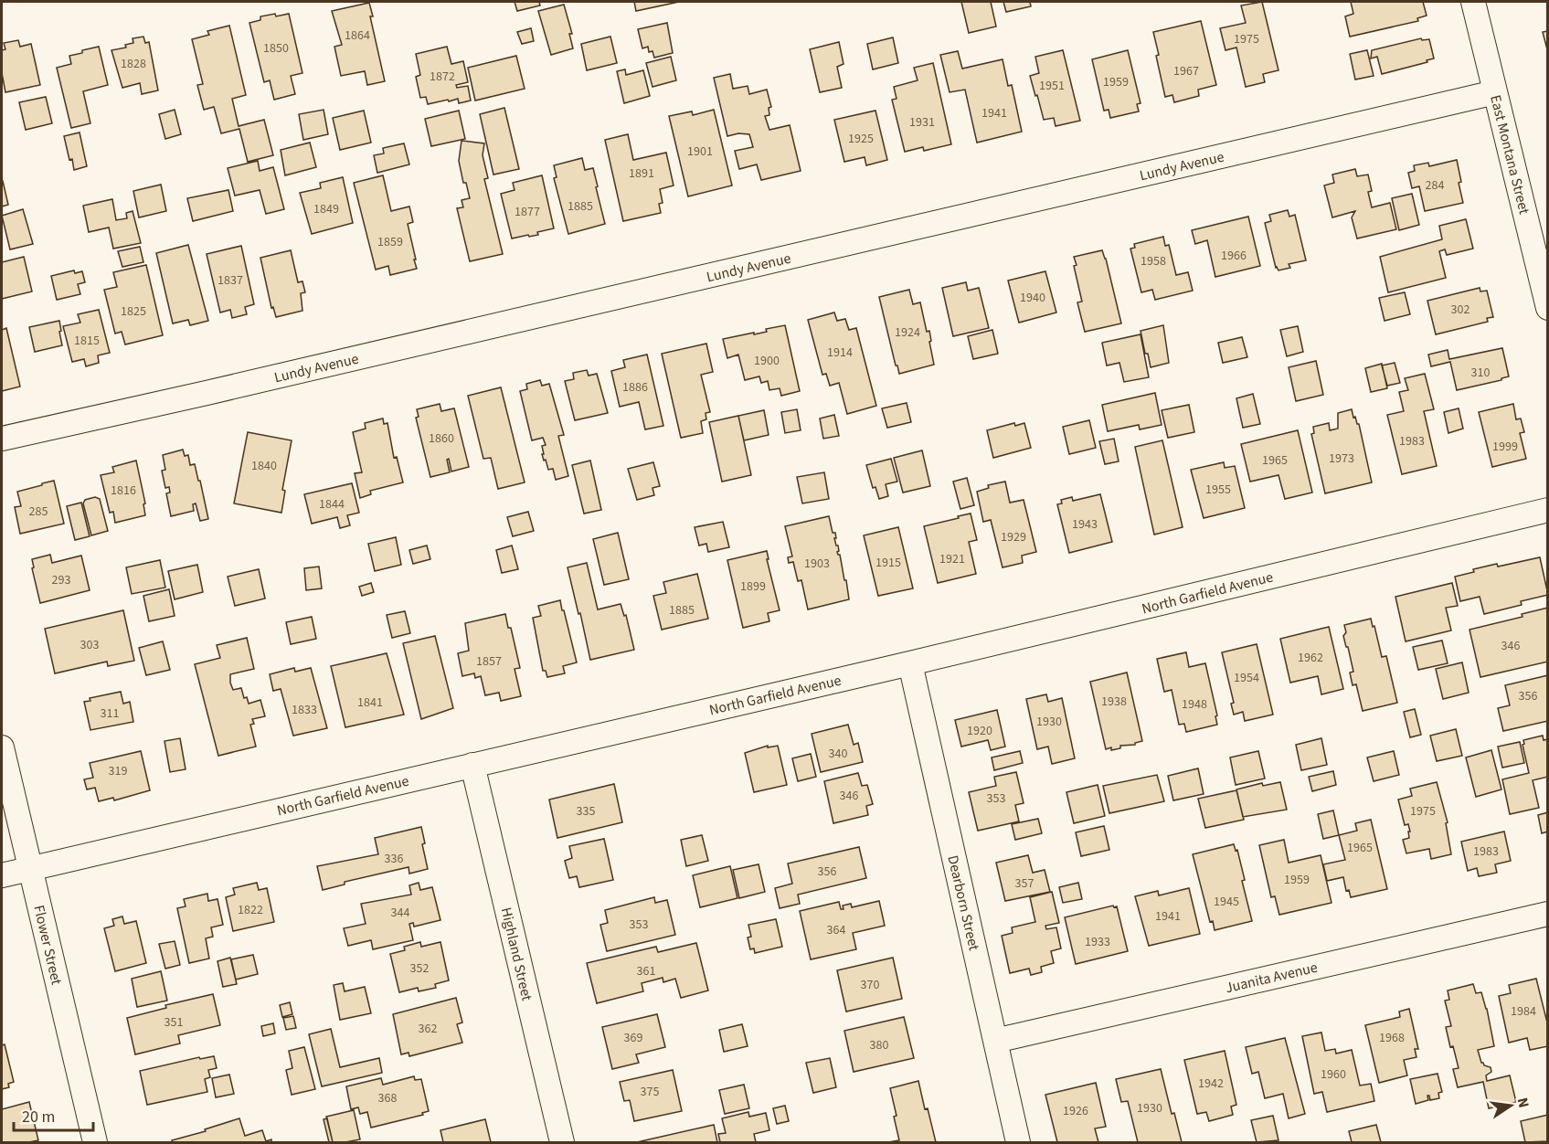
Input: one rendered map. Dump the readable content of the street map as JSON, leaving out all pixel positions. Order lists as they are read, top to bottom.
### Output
{
  "streets": {
    "street": [
      "East Montana Street",
      "Lundy Avenue",
      "North Garfield Avenue",
      "Dearborn Street",
      "Flower Street",
      "Highland Street",
      "Juanita Avenue"
    ]
  },
  "crossings": [
    ["East Montana Street", "Lundy Avenue"],
    ["North Garfield Avenue", "Dearborn Street"],
    ["North Garfield Avenue", "Flower Street"],
    ["North Garfield Avenue", "Highland Street"],
    ["Dearborn Street", "Juanita Avenue"]
  ],
  "house_numbers": [
    "1864",
    "1975",
    "1850",
    "1828",
    "1967",
    "1872",
    "1959",
    "1951",
    "1941",
    "1931",
    "1925",
    "1901",
    "1891",
    "284",
    "1885",
    "1849",
    "1877",
    "1859",
    "1966",
    "1958",
    "1837",
    "1940",
    "302",
    "1825",
    "1924",
    "1815",
    "1914",
    "1900",
    "310",
    "1886",
    "1860",
    "1983",
    "1999",
    "1973",
    "1965",
    "1840",
    "1955",
    "1816",
    "1844",
    "285",
    "1943",
    "1929",
    "1921",
    "1915",
    "1903",
    "293",
    "1899",
    "1885",
    "303",
    "346",
    "1962",
    "1857",
    "1954",
    "356",
    "1938",
    "1841",
    "1948",
    "1833",
    "311",
    "1930",
    "1920",
    "340",
    "319",
    "346",
    "353",
    "335",
    "1975",
    "1965",
    "1983",
    "336",
    "356",
    "1959",
    "357",
    "1945",
    "1822",
    "344",
    "1941",
    "353",
    "364",
    "1933",
    "352",
    "361",
    "370",
    "1984",
    "351",
    "362",
    "369",
    "1968",
    "380",
    "1960",
    "1942",
    "375",
    "368",
    "1930",
    "1926"
  ],
  "scale_bar": "20 m",
  "north": "right"
}
